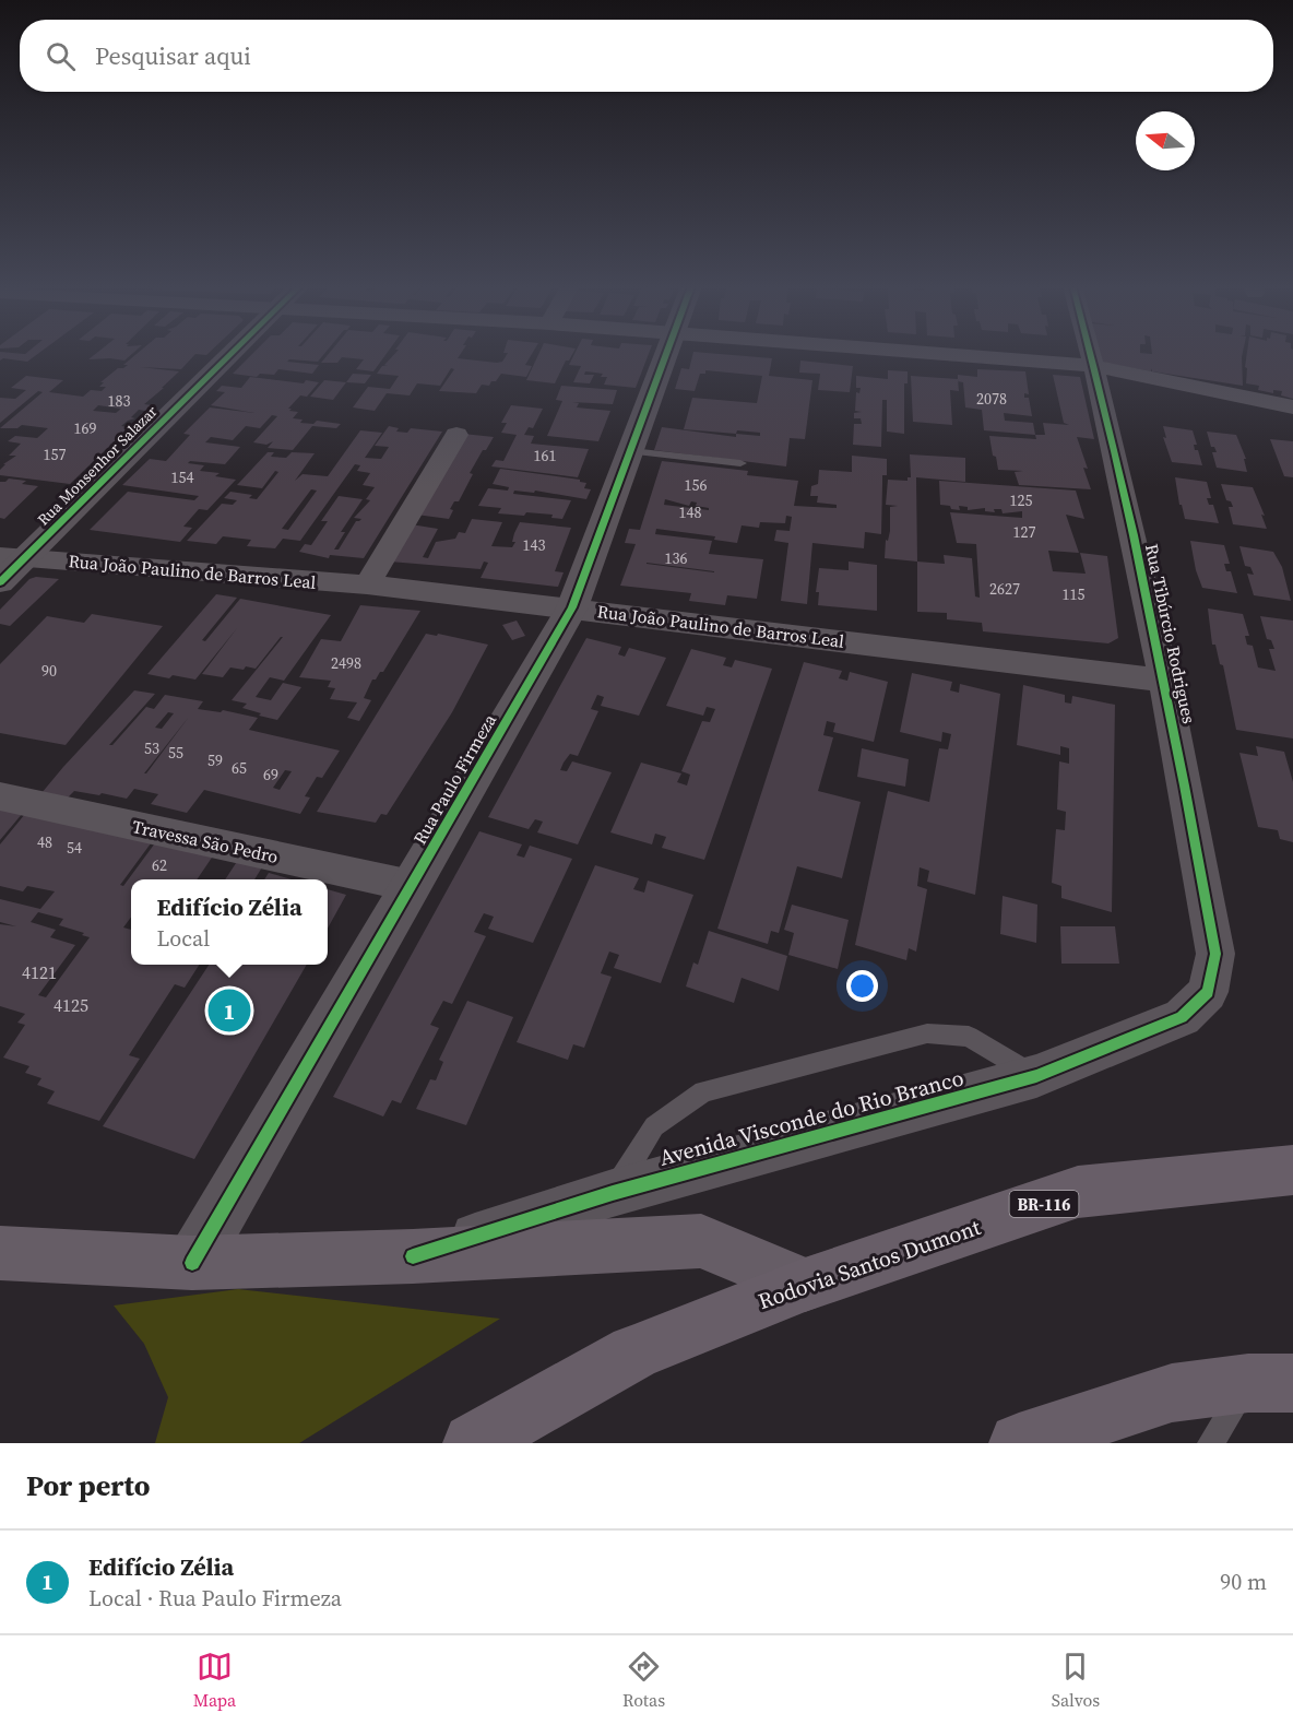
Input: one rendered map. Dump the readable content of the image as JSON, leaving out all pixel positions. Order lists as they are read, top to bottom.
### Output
{
  "streets": {
    "highway": ["BR-116", "Rodovia Santos Dumont"],
    "main road": ["Avenida Visconde do Rio Branco"],
    "street": [
      "Rua Monsenhor Salazar",
      "Rua João Paulino de Barros Leal",
      "Rua Tibúrcio Rodrigues",
      "Rua Paulo Firmeza",
      "Travessa São Pedro"
    ]
  },
  "crossings": [
    ["Rua Monsenhor Salazar", "Rua João Paulino de Barros Leal"],
    ["Rua João Paulino de Barros Leal", "Rua Tibúrcio Rodrigues"],
    ["Rua João Paulino de Barros Leal", "Rua Paulo Firmeza"],
    ["Rua Tibúrcio Rodrigues", "Avenida Visconde do Rio Branco"],
    ["Rua Paulo Firmeza", "Travessa São Pedro"],
    ["Rua Paulo Firmeza", "Avenida Visconde do Rio Branco"],
    ["Avenida Visconde do Rio Branco", "Rodovia Santos Dumont"]
  ],
  "house_numbers": [
    "2078",
    "183",
    "169",
    "157",
    "161",
    "154",
    "156",
    "125",
    "148",
    "127",
    "143",
    "136",
    "2627",
    "115",
    "2498",
    "90",
    "53",
    "55",
    "59",
    "65",
    "69",
    "48",
    "54",
    "62",
    "4121",
    "4125"
  ],
  "north": "left",
  "page": {
    "search": "Pesquisar aqui",
    "popup": ["Edifício Zélia", "Local"],
    "pins": "1",
    "heading": "Por perto",
    "list": [
      {
        "mark": "1",
        "name": "Edifício Zélia",
        "note": "Local · Rua Paulo Firmeza",
        "value": "90 m"
      }
    ],
    "nav": ["Mapa", "Rotas", "Salvos"]
  }
}
